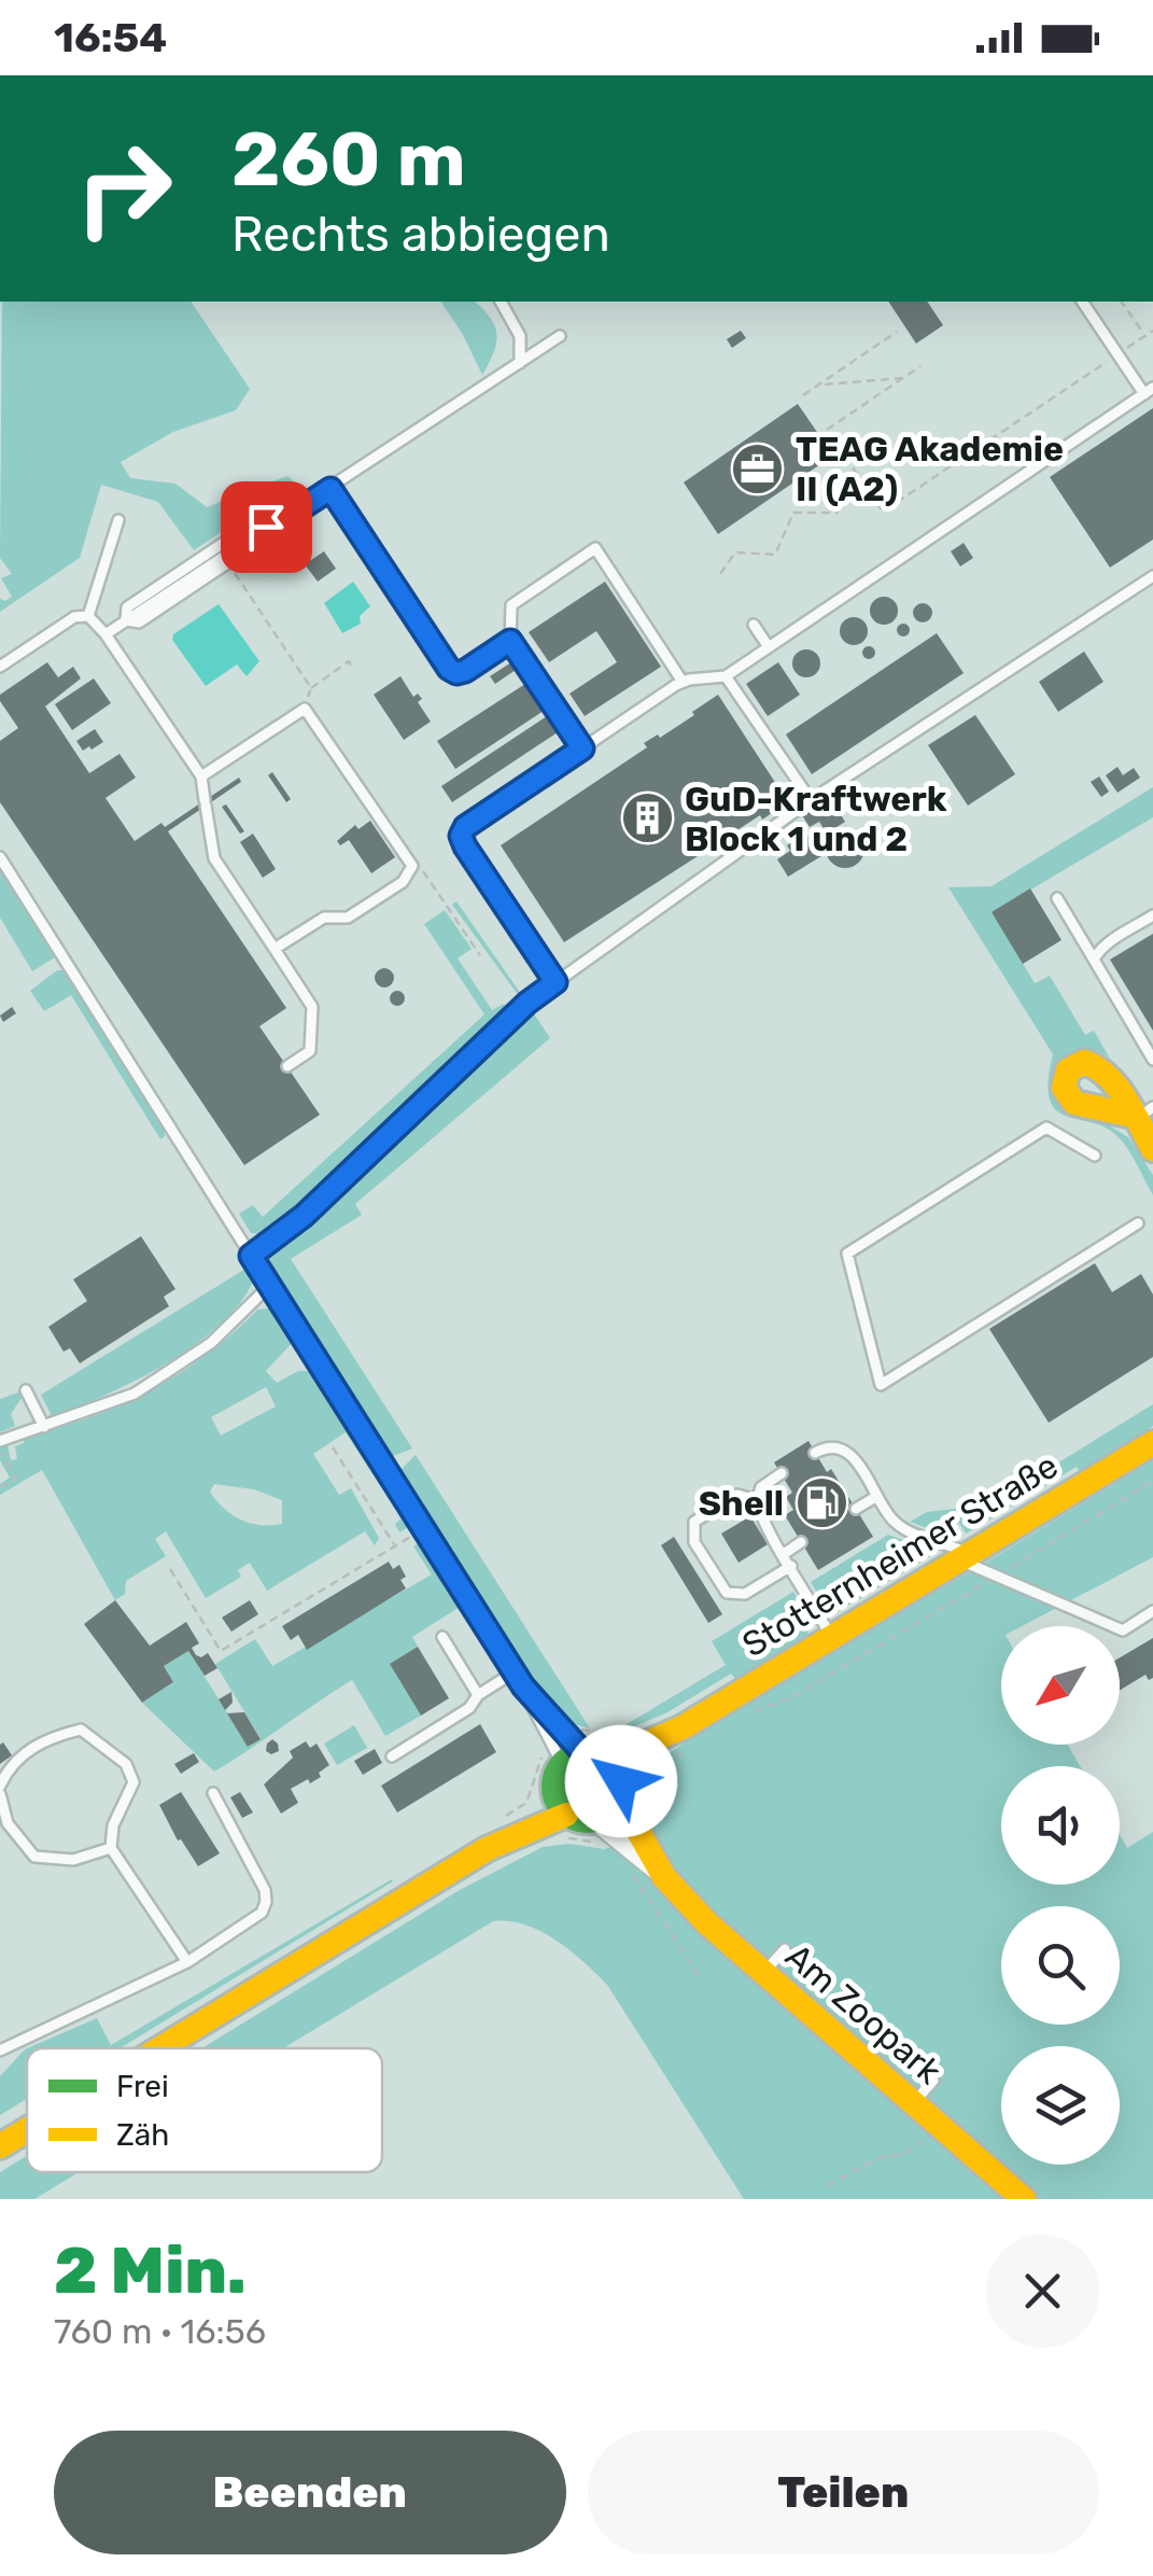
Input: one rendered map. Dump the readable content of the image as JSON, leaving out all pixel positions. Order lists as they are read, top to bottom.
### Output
{
  "streets": {
    "main road": ["Stotternheimer Straße", "Am Zoopark"]
  },
  "crossings": [
    ["Stotternheimer Straße", "Am Zoopark"]
  ],
  "places": {
    "office": ["TEAG Akademie II (A2)"],
    "building": ["GuD-Kraftwerk Block 1 und 2"],
    "fuel station": ["Shell"]
  },
  "legend": ["Frei", "Zäh"],
  "north": "bottom left",
  "page": {
    "status": "16:54",
    "turn": ["260 m", "Rechts abbiegen"],
    "heading": ["2 Min.", "760 m · 16:56"],
    "buttons": ["Beenden", "Teilen"]
  }
}
